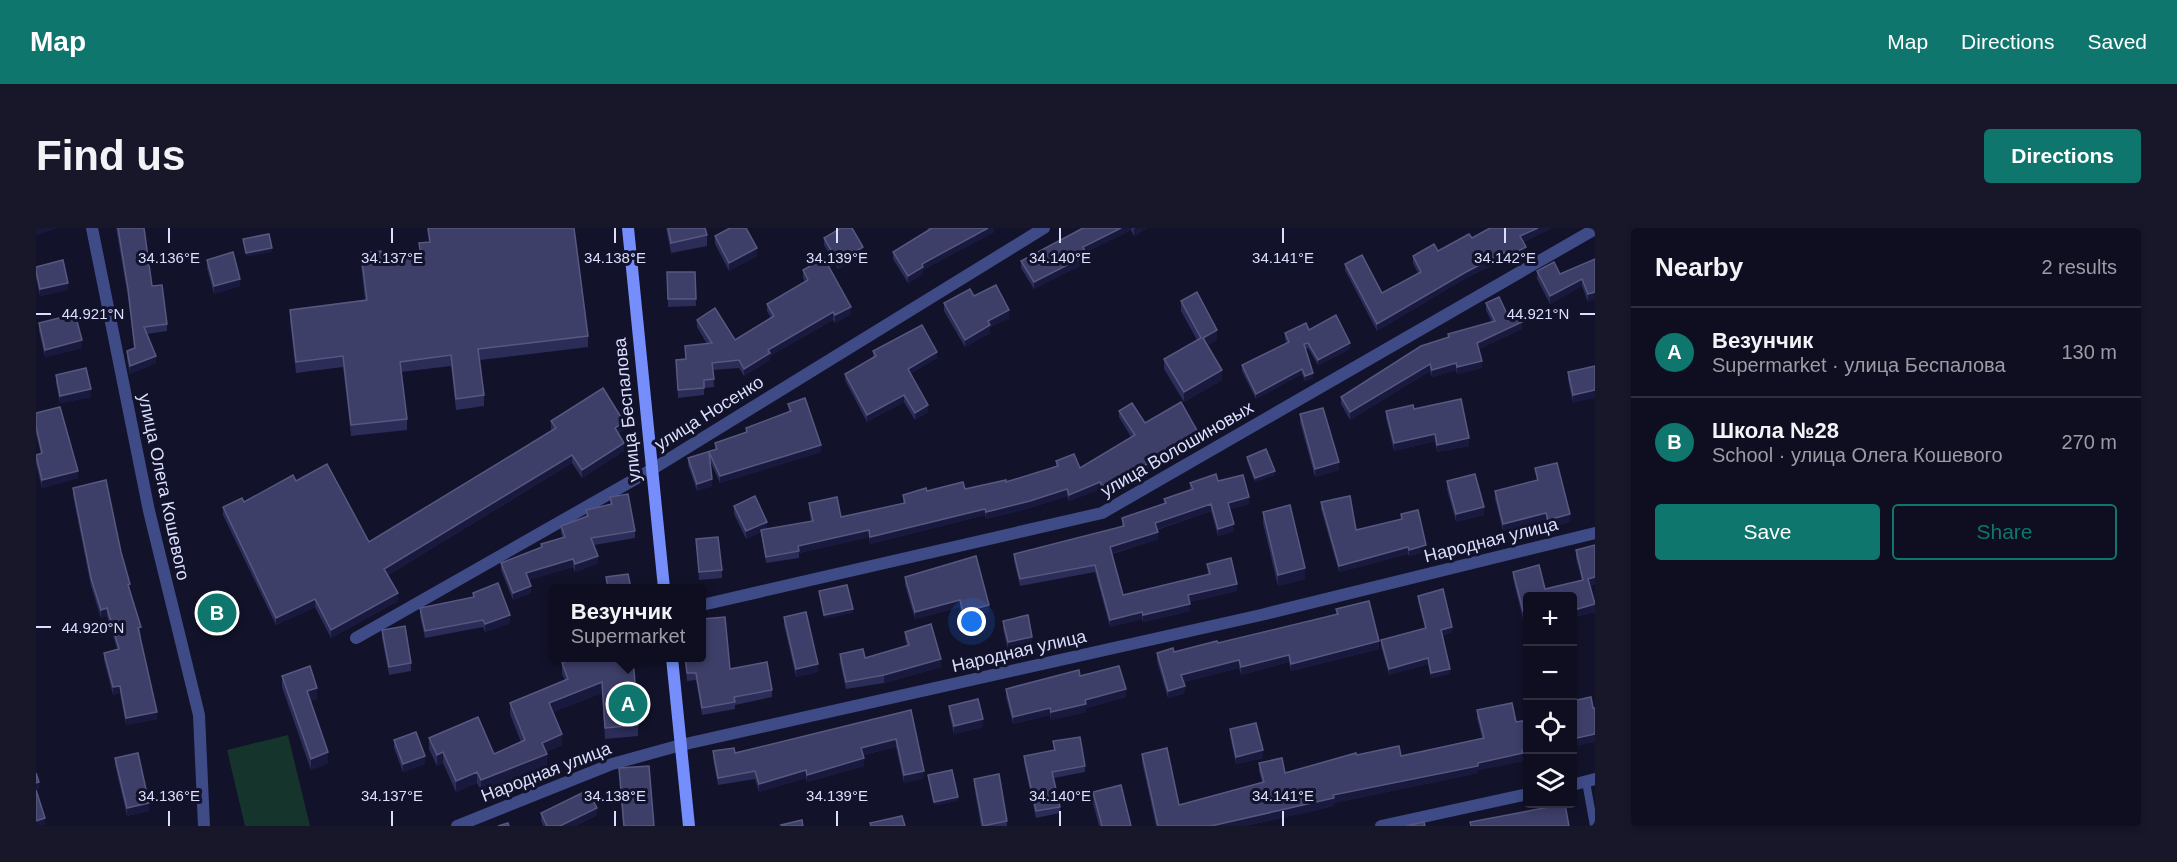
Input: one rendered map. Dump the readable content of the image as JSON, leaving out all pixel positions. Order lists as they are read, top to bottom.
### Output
{
  "streets": {
    "main road": ["улица Беспалова"],
    "street": [
      "улица Носенко",
      "улица Волошиновых",
      "улица Олега Кошевого",
      "Народная улица"
    ]
  },
  "crossings": [
    ["улица Беспалова", "улица Носенко"]
  ],
  "page": {
    "header": "Map",
    "nav": ["Map", "Directions", "Saved"],
    "buttons": [
      "Directions",
      ["Save", "Share"]
    ],
    "title": "Find us",
    "heading": ["Nearby", "2 results"],
    "list": [
      {
        "mark": "A",
        "name": "Везунчик",
        "note": "Supermarket · улица Беспалова",
        "value": "130 m"
      },
      {
        "mark": "B",
        "name": "Школа №28",
        "note": "School · улица Олега Кошевого",
        "value": "270 m"
      }
    ],
    "popup": ["Везунчик", "Supermarket"],
    "pins": ["B", "A"],
    "map_buttons": ["+", "−"]
  },
  "coordinates": [
    "34.136°E",
    "34.137°E",
    "34.138°E",
    "34.139°E",
    "34.140°E",
    "34.141°E",
    "34.142°E",
    "44.921°N",
    "44.920°N"
  ]
}
